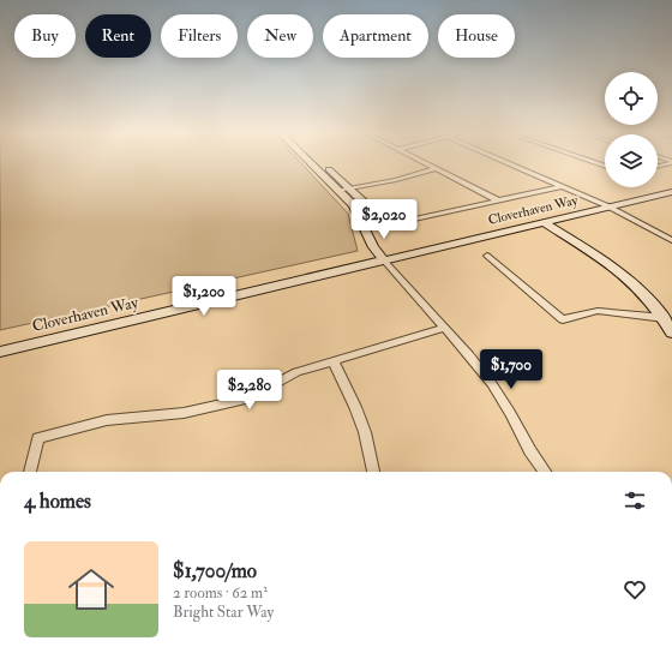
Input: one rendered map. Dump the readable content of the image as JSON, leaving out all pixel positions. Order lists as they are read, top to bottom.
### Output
{
  "streets": {
    "street": ["Cloverhaven Way"]
  },
  "page": {
    "chip": [
      "Buy",
      "Rent",
      "Filters",
      "New",
      "Apartment",
      "House"
    ],
    "price": [
      "$2,020",
      "$1,200",
      "$1,700",
      "$2,280"
    ],
    "heading": "4 homes",
    "list": [
      {
        "name": "$1,700/mo",
        "note": "2 rooms · 62 m² · Bright Star Way"
      }
    ]
  }
}
